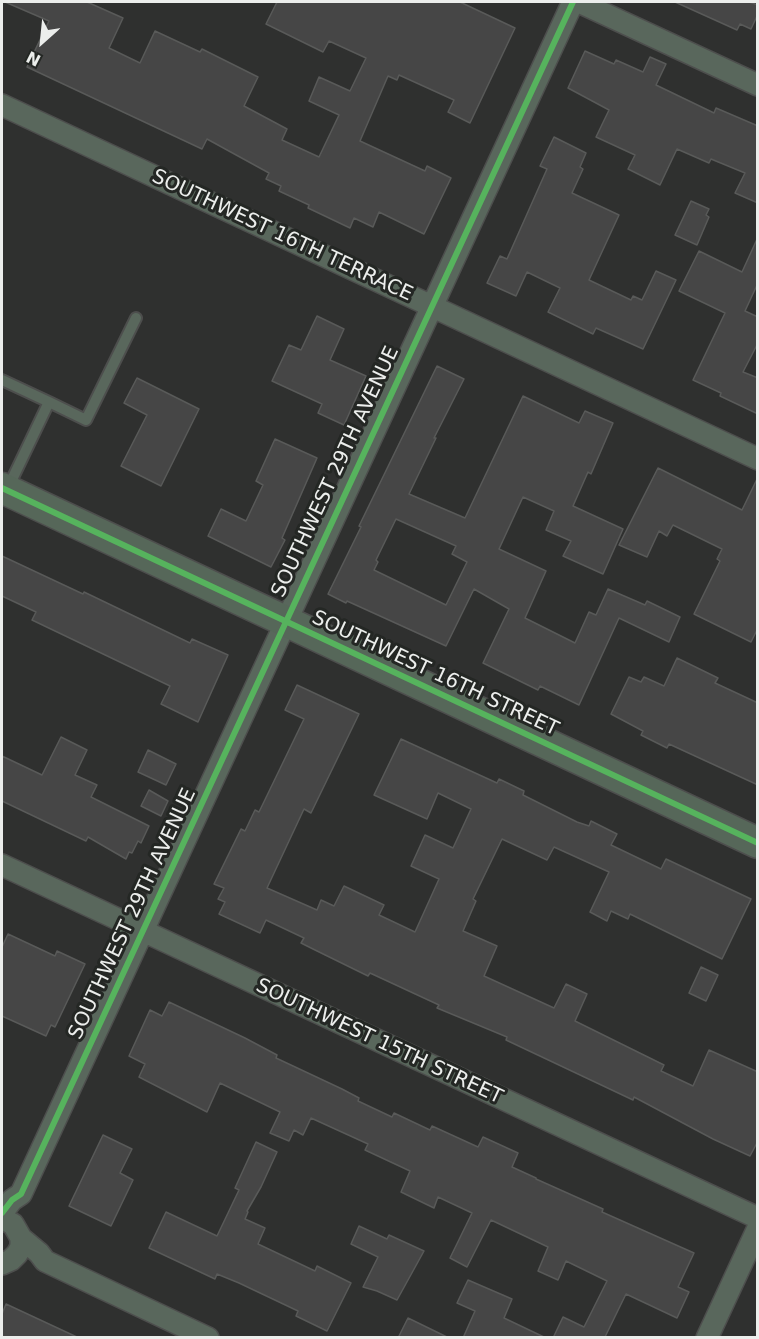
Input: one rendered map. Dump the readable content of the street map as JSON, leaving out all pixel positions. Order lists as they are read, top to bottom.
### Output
{
  "streets": {
    "street": [
      "SOUTHWEST 16TH TERRACE",
      "SOUTHWEST 29TH AVENUE",
      "SOUTHWEST 16TH STREET",
      "SOUTHWEST 15TH STREET"
    ]
  },
  "crossings": [
    ["SOUTHWEST 16TH TERRACE", "SOUTHWEST 29TH AVENUE"],
    ["SOUTHWEST 29TH AVENUE", "SOUTHWEST 16TH STREET"],
    ["SOUTHWEST 29TH AVENUE", "SOUTHWEST 15TH STREET"]
  ],
  "north": "bottom left"
}
